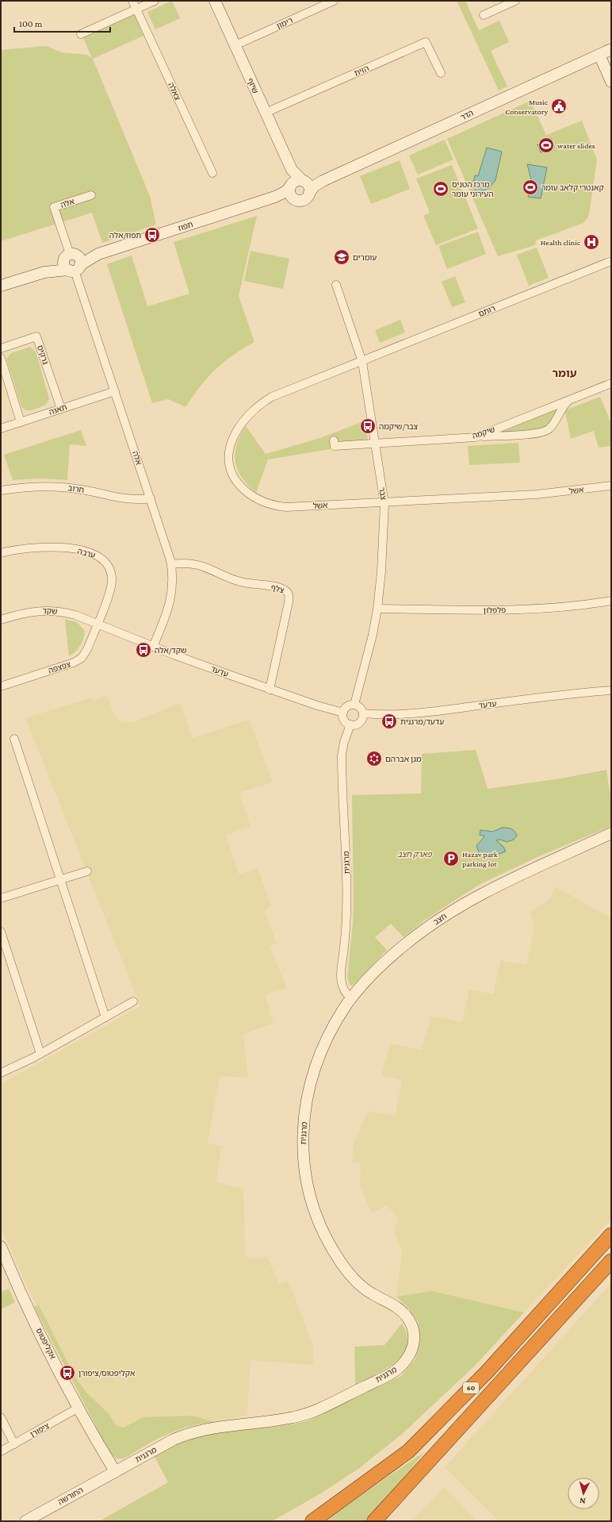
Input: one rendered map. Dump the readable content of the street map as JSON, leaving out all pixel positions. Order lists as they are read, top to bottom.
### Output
{
  "streets": {
    "highway": ["60"],
    "street": [
      "רימון",
      "הזית",
      "שיזף",
      "צאלה",
      "הדר",
      "אלה",
      "תפוז",
      "רותם",
      "נרקיס",
      "תאנה",
      "שיקמה",
      "חרוב",
      "אשל",
      "צבר",
      "ערבה",
      "צלף",
      "פלפלון",
      "שקד",
      "צפצפה",
      "עדעד",
      "מרגנית",
      "חצב",
      "אקליפטוס",
      "ציפורן",
      "החורשה"
    ]
  },
  "crossings": [
    ["רימון", "שיזף"],
    ["הזית", "שיזף"],
    ["שיזף", "הדר"],
    ["שיזף", "תפוז"],
    ["הדר", "תפוז"],
    ["אלה", "תפוז"],
    ["אלה", "תאנה"],
    ["אלה", "חרוב"],
    ["אלה", "צלף"],
    ["אלה", "עדעד"],
    ["רותם", "אשל"],
    ["רותם", "צבר"],
    ["נרקיס", "תאנה"],
    ["שיקמה", "צבר"],
    ["אשל", "צבר"],
    ["צבר", "פלפלון"],
    ["צבר", "עדעד"],
    ["צבר", "מרגנית"],
    ["ערבה", "שקד"],
    ["ערבה", "צפצפה"],
    ["ערבה", "עדעד"],
    ["צלף", "עדעד"],
    ["שקד", "צפצפה"],
    ["שקד", "עדעד"],
    ["צפצפה", "עדעד"],
    ["עדעד", "מרגנית"],
    ["מרגנית", "חצב"],
    ["מרגנית", "אקליפטוס"],
    ["מרגנית", "החורשה"],
    ["אקליפטוס", "ציפורן"],
    ["אקליפטוס", "החורשה"]
  ],
  "districts": ["עומר"],
  "parks": ["פארק חצב"],
  "places": {
    "public building": ["Music Conservatory"],
    "sports": ["water slides", "קאנטרי קלאב עומר", "מרכז הטניס העירוני עומר"],
    "bus stop": [
      "תפוז/אלה",
      "צבר/שיקמה",
      "שקד/אלה",
      "עדעד/מרגנית",
      "אקליפטוס/ציפורן"
    ],
    "hospital": ["Health clinic"],
    "school or university": ["עומרים"],
    "synagogue": ["מגן אברהם"],
    "parking": ["Hazav park parking lot"]
  },
  "scale_bar": "100 m",
  "north": "bottom"
}
